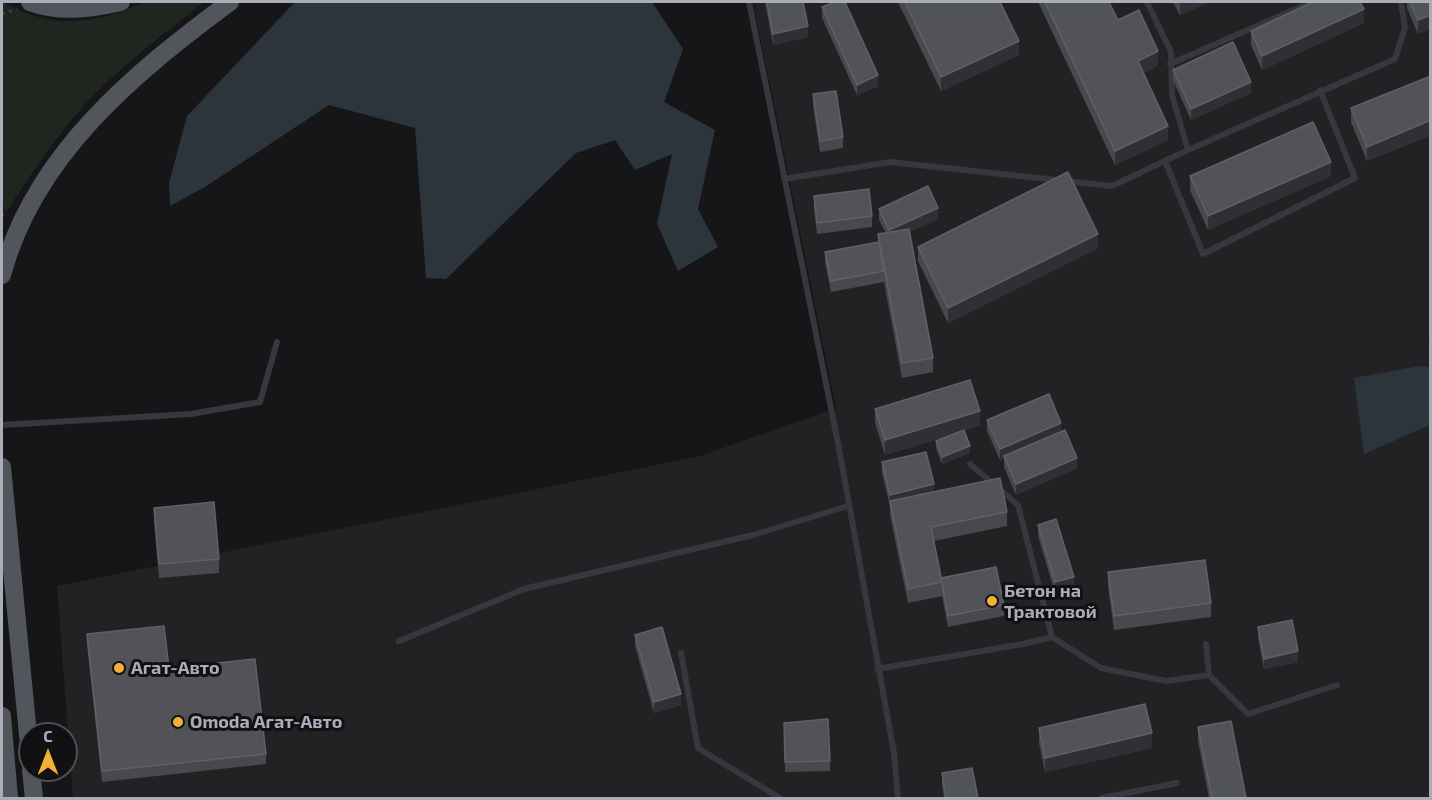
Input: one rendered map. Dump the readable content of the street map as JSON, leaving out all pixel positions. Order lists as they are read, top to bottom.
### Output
{
  "places": ["Бетон на Трактовой", "Агат-Авто", "Omoda Агат-Авто"],
  "north": "top"
}
